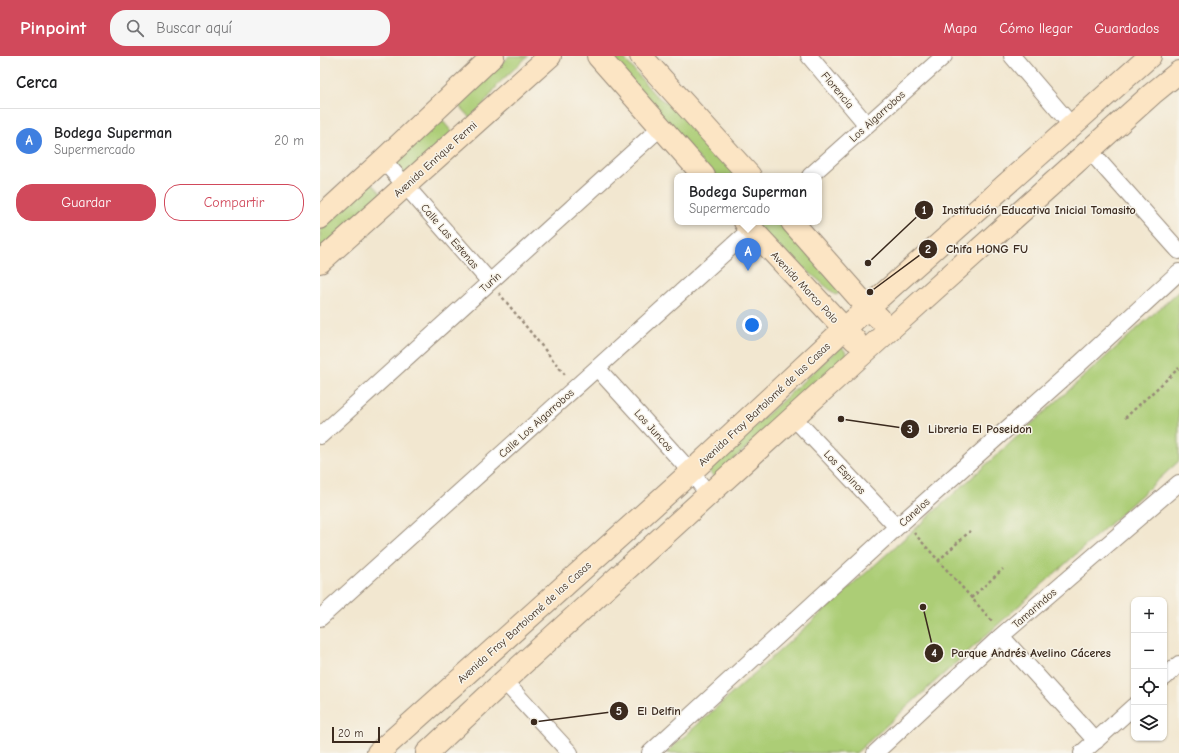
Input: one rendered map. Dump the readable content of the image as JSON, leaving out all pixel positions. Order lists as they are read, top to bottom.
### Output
{
  "streets": {
    "street": [
      "Florencia",
      "Los Algarrobos",
      "Avenida Enrique Fermi",
      "Calle Las Estenas",
      "Turín",
      "Avenida Marco Polo",
      "Avenida Fray Bartolomé de las Casas",
      "Calle Los Algarrobos",
      "Los Juncos",
      "Los Espinos",
      "Canelos",
      "Tamarindos"
    ]
  },
  "crossings": [
    ["Florencia", "Los Algarrobos"],
    ["Avenida Enrique Fermi", "Calle Las Estenas"],
    ["Calle Las Estenas", "Turín"],
    ["Avenida Marco Polo", "Avenida Fray Bartolomé de las Casas"],
    ["Avenida Marco Polo", "Calle Los Algarrobos"],
    ["Avenida Fray Bartolomé de las Casas", "Los Juncos"],
    ["Calle Los Algarrobos", "Los Juncos"],
    ["Los Espinos", "Canelos"]
  ],
  "places": [
    "Institución Educativa Inicial Tomasito",
    "Chifa HONG FU",
    "Libreria El Poseidon",
    "Parque Andrés Avelino Cáceres",
    "El Delfin"
  ],
  "scale_bar": "20 m",
  "page": {
    "header": "Pinpoint",
    "search": "Buscar aquí",
    "nav": ["Mapa", "Cómo llegar", "Guardados"],
    "heading": "Cerca",
    "list": [
      {
        "mark": "A",
        "name": "Bodega Superman",
        "note": "Supermercado",
        "value": "20 m"
      }
    ],
    "buttons": ["Guardar", "Compartir"],
    "popup": ["Bodega Superman", "Supermercado"],
    "pins": "A",
    "map_buttons": ["+", "−"],
    "scale": "20 m"
  }
}
